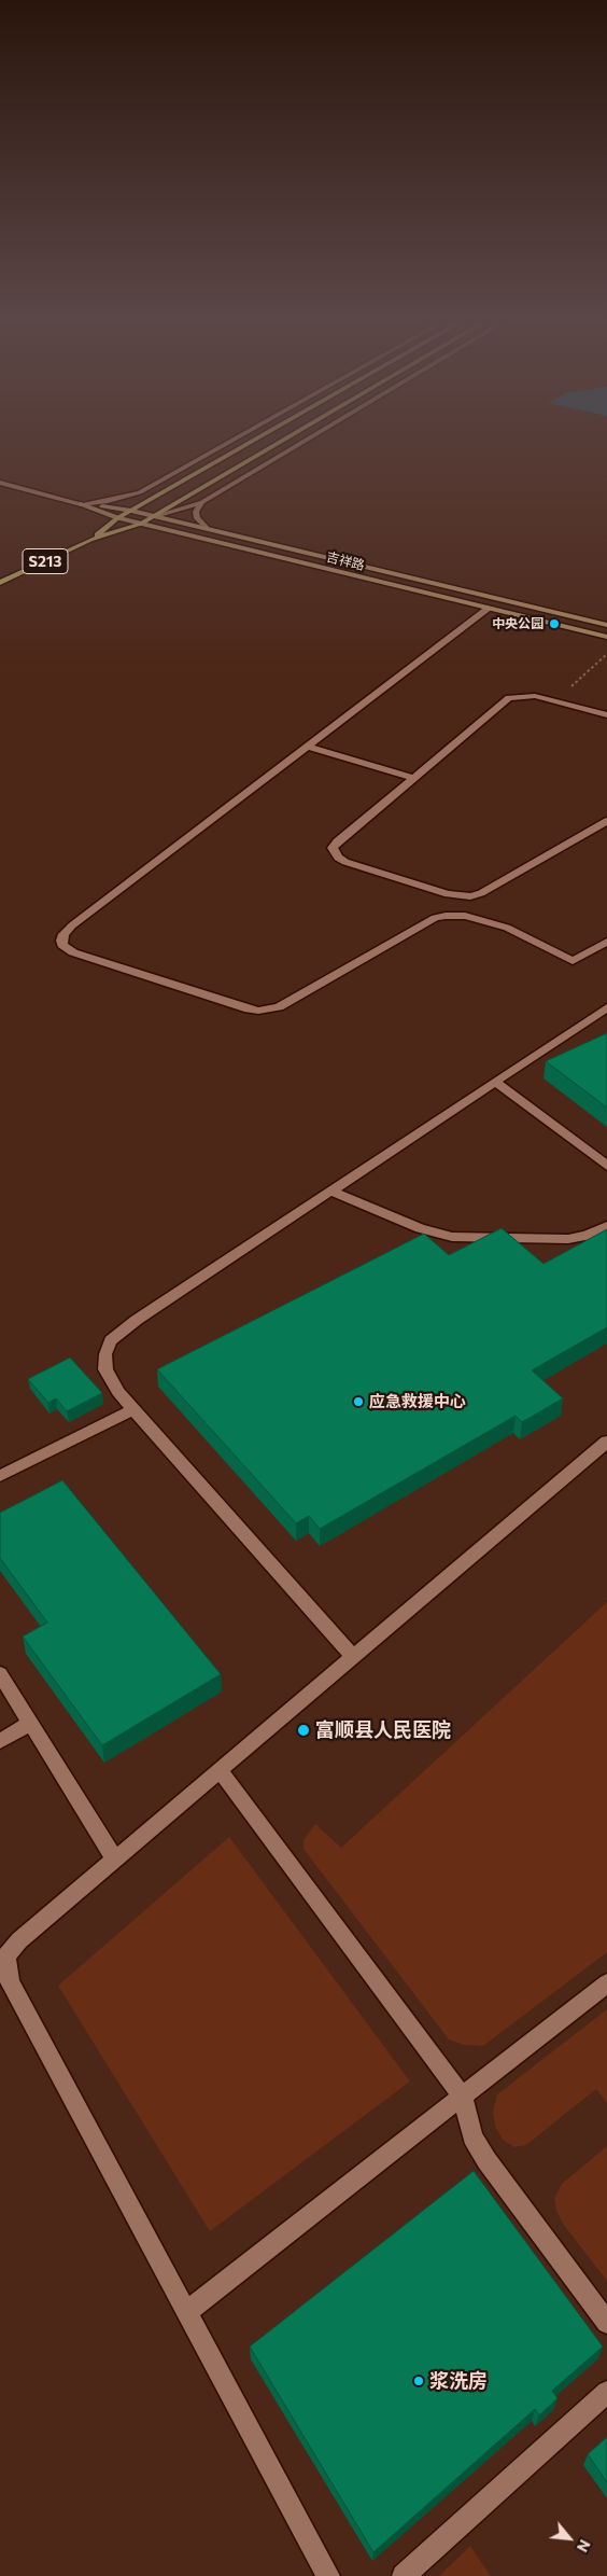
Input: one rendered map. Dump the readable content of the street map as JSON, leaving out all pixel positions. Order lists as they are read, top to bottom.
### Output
{
  "streets": {
    "main road": ["S213", "吉祥路"]
  },
  "crossings": [
    ["S213", "吉祥路"]
  ],
  "places": [
    "中央公园",
    "应急救援中心",
    "富顺县人民医院",
    "浆洗房"
  ],
  "north": "bottom right"
}
